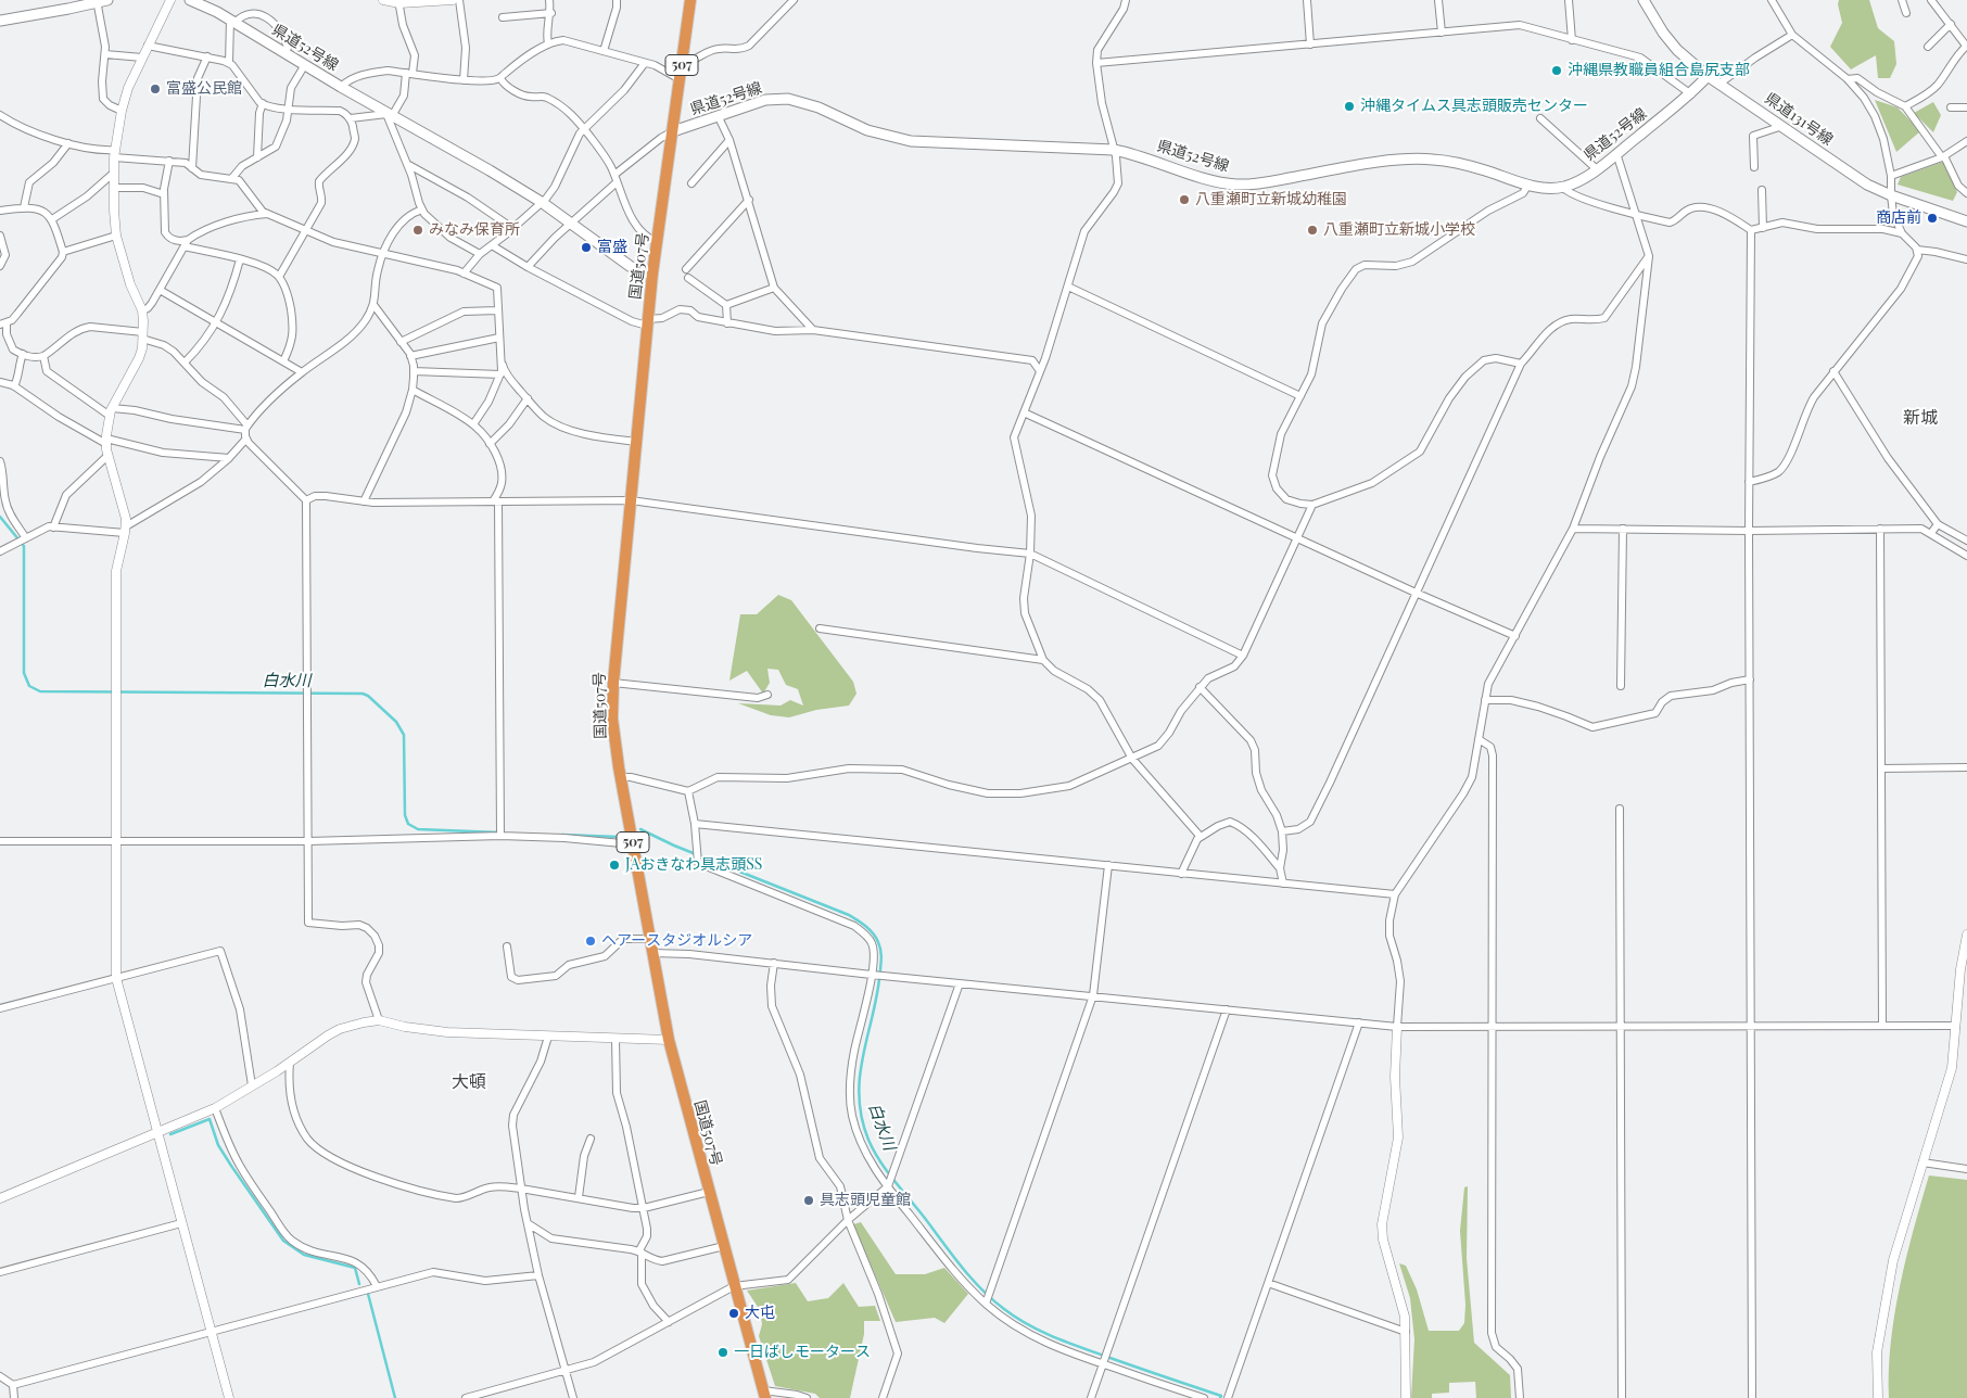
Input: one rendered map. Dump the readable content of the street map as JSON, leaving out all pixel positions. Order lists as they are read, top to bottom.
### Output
{
  "streets": {
    "highway": ["507", "国道507号"],
    "main road": ["県道52号線", "県道131号線"]
  },
  "crossings": [
    ["県道52号線", "県道131号線"],
    ["県道52号線", "国道507号"]
  ],
  "districts": ["新城", "大頓"],
  "water": ["白水川"],
  "places": [
    "沖縄県教職員組合島尻支部",
    "富盛公民館",
    "沖縄タイムス具志頭販売センター",
    "八重瀬町立新城幼稚園",
    "商店前",
    "みなみ保育所",
    "八重瀬町立新城小学校",
    "富盛",
    "JAおきなわ具志頭SS",
    "ヘアースタジオルシア",
    "具志頭児童館",
    "大屯",
    "一日ばしモータース"
  ]
}
